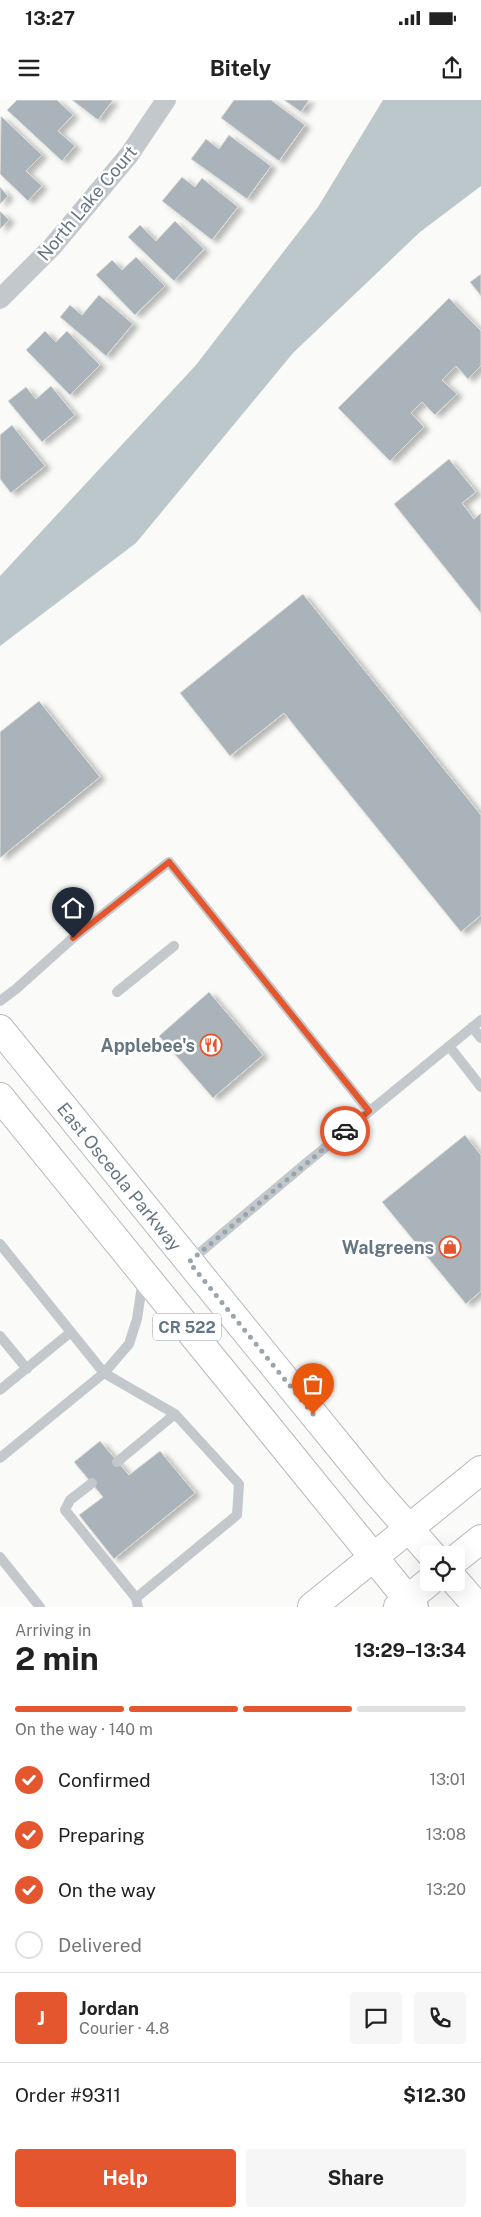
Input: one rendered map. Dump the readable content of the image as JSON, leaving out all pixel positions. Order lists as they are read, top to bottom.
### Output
{
  "streets": {
    "main road": ["East Osceola Parkway", "CR 522"],
    "street": ["North Lake Court"]
  },
  "places": {
    "restaurant": ["Applebee's"],
    "shop": ["Walgreens"]
  },
  "page": {
    "status": "13:27",
    "header": "Bitely",
    "heading": ["2 min", "Arriving in", "13:29–13:34"],
    "panel": [
      "Jordan",
      "Courier · 4.8",
      "Order #9311",
      "$12.30"
    ],
    "bar": "On the way · 140 m",
    "list": [
      ["Confirmed", "13:01"],
      ["Preparing", "13:08"],
      ["On the way", "13:20"],
      "Delivered"
    ],
    "round": "J",
    "buttons": ["Help", "Share"]
  }
}
